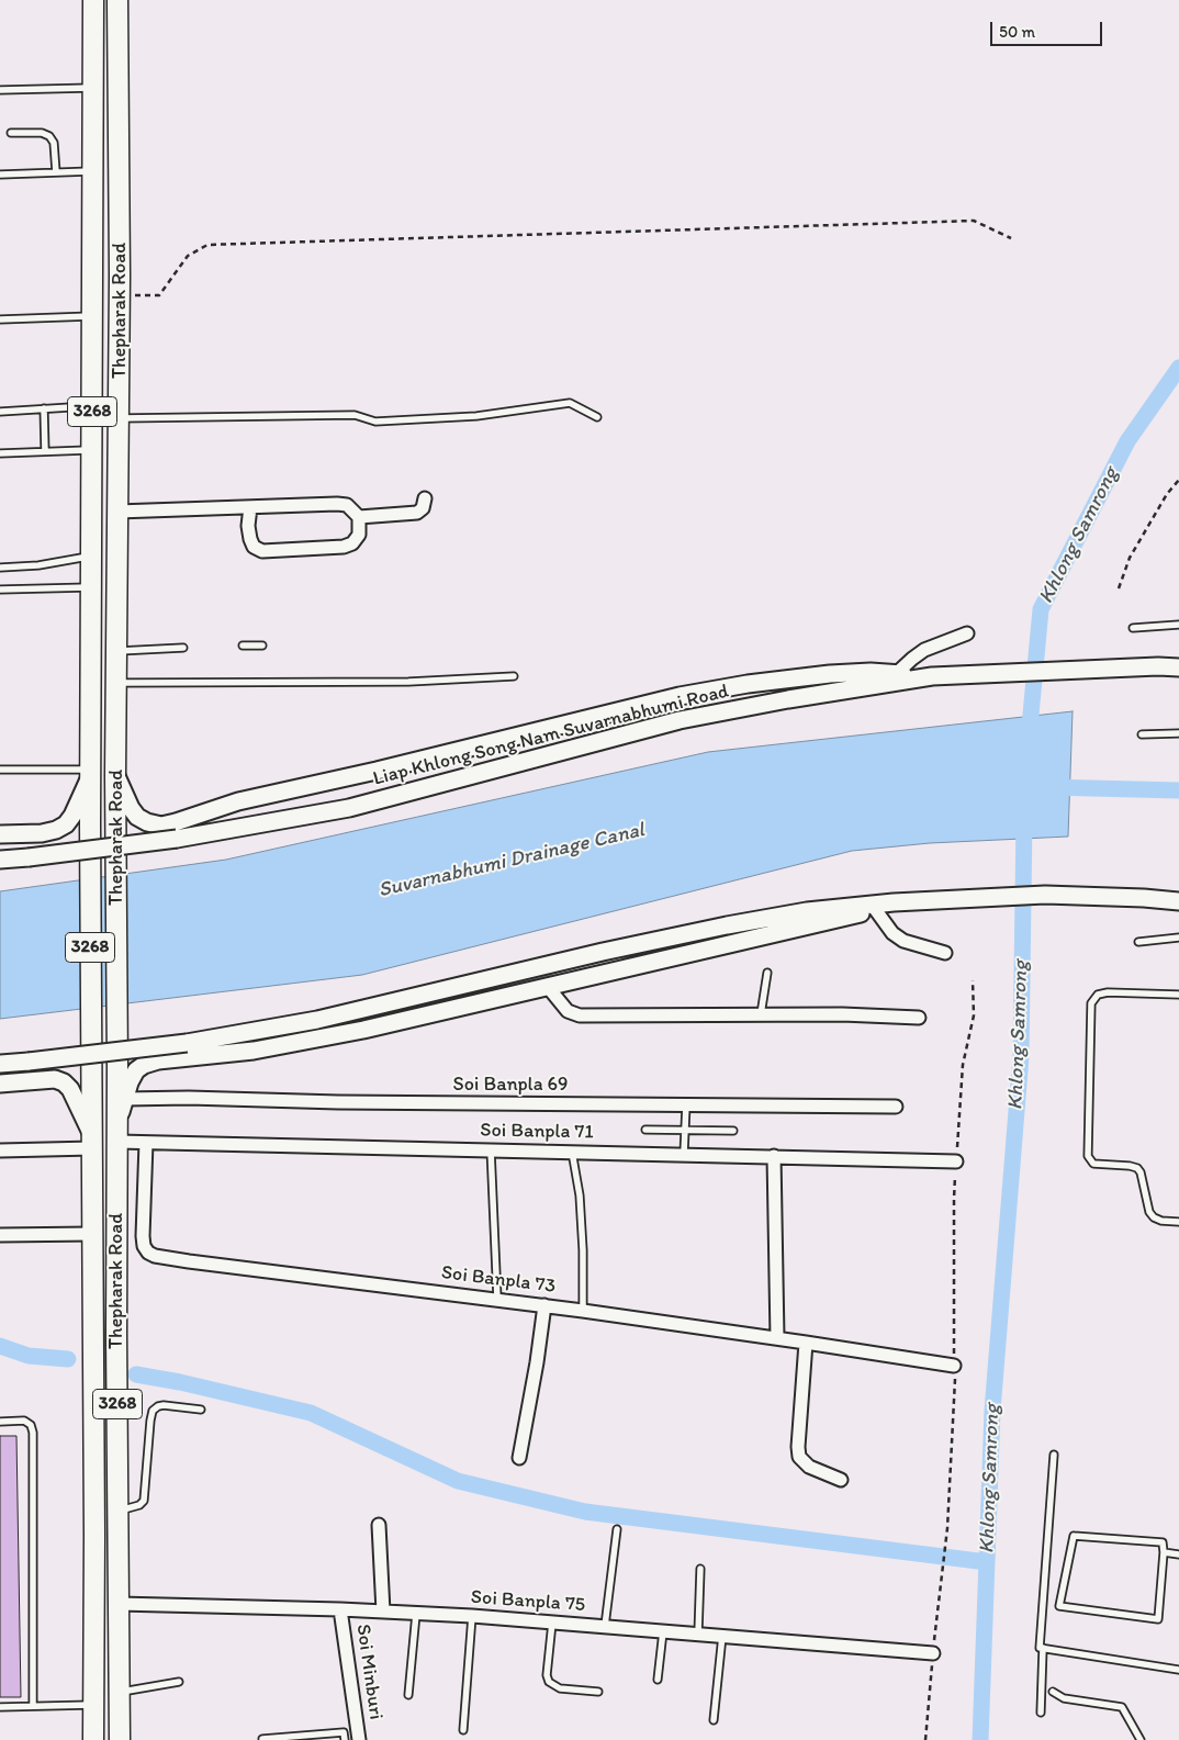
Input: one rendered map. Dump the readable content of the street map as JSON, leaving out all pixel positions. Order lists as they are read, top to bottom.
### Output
{
  "streets": {
    "main road": ["Thepharak Road", "3268", "Liap Khlong Song Nam Suvarnabhumi Road"],
    "street": [
      "Soi Banpla 69",
      "Soi Banpla 71",
      "Soi Banpla 73",
      "Soi Banpla 75",
      "Soi Minburi"
    ]
  },
  "crossings": [
    ["Thepharak Road", "Soi Banpla 71"],
    ["Thepharak Road", "Soi Banpla 75"],
    ["Soi Banpla 71", "Soi Banpla 73"],
    ["Soi Banpla 75", "Soi Minburi"]
  ],
  "water": ["Khlong Samrong", "Suvarnabhumi Drainage Canal"],
  "scale_bar": "50 m"
}
